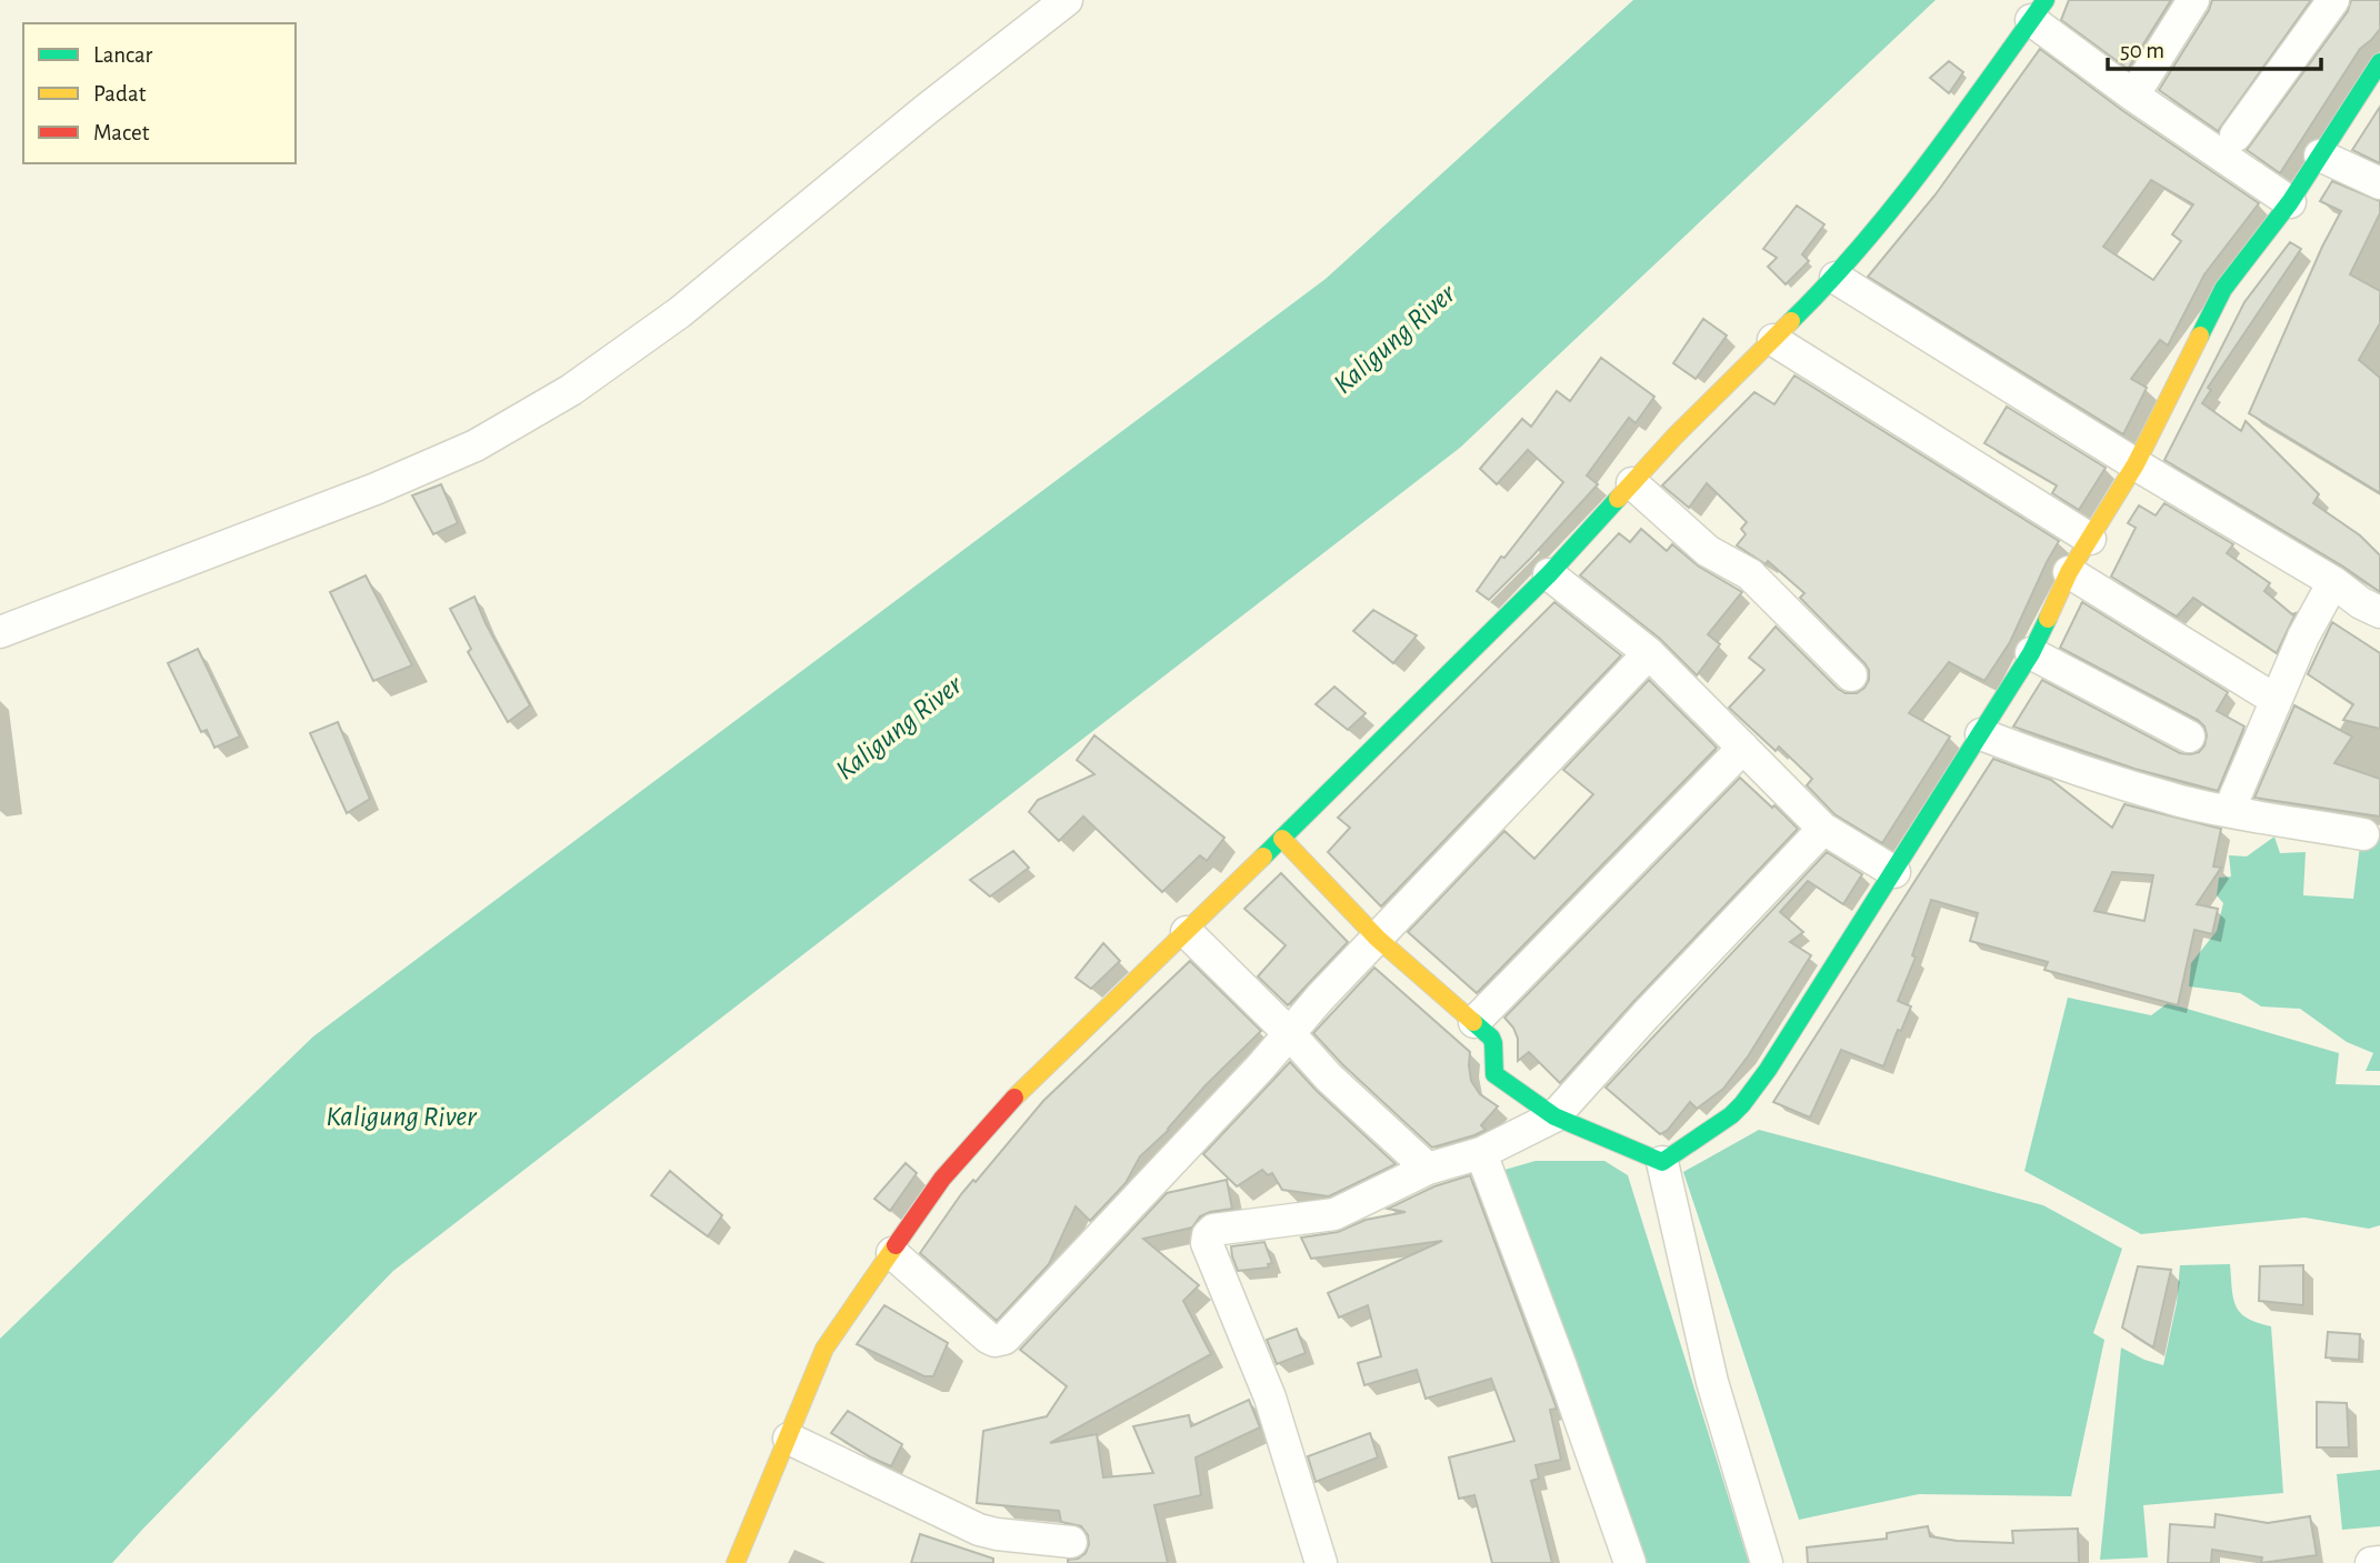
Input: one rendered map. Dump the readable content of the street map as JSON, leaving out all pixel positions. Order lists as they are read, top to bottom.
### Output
{
  "water": ["Kaligung River"],
  "legend": ["Lancar", "Padat", "Macet"],
  "scale_bar": "50 m"
}
